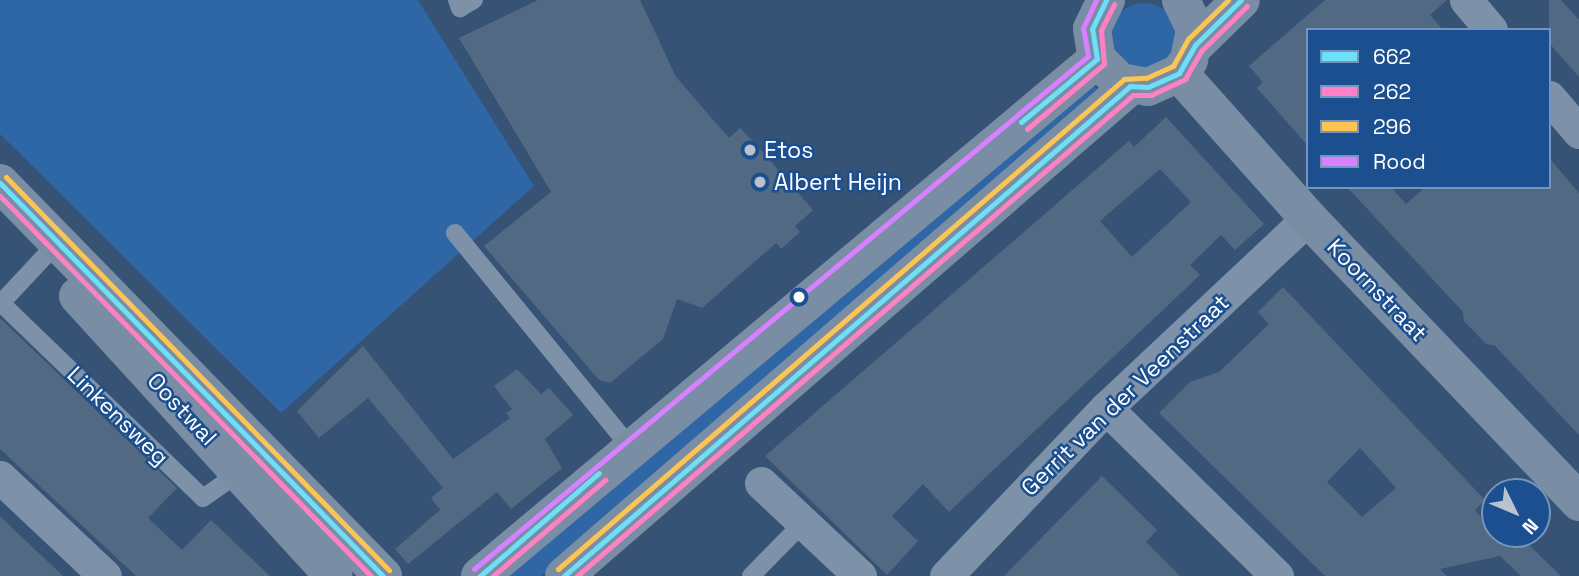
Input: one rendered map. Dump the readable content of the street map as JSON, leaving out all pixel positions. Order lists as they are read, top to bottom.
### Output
{
  "streets": {
    "main road": ["Koornstraat", "Oostwal"],
    "street": ["Gerrit van der Veenstraat"],
    "lane": ["Linkensweg"]
  },
  "crossings": [
    ["Koornstraat", "Gerrit van der Veenstraat"],
    ["Oostwal", "Linkensweg"]
  ],
  "places": ["Etos", "Albert Heijn"],
  "lines": [
    "transit line 662",
    "transit line 296",
    "transit line Rood",
    "transit line 262"
  ],
  "legend": [
    "662",
    "262",
    "296",
    "Rood"
  ],
  "north": "bottom right"
}
